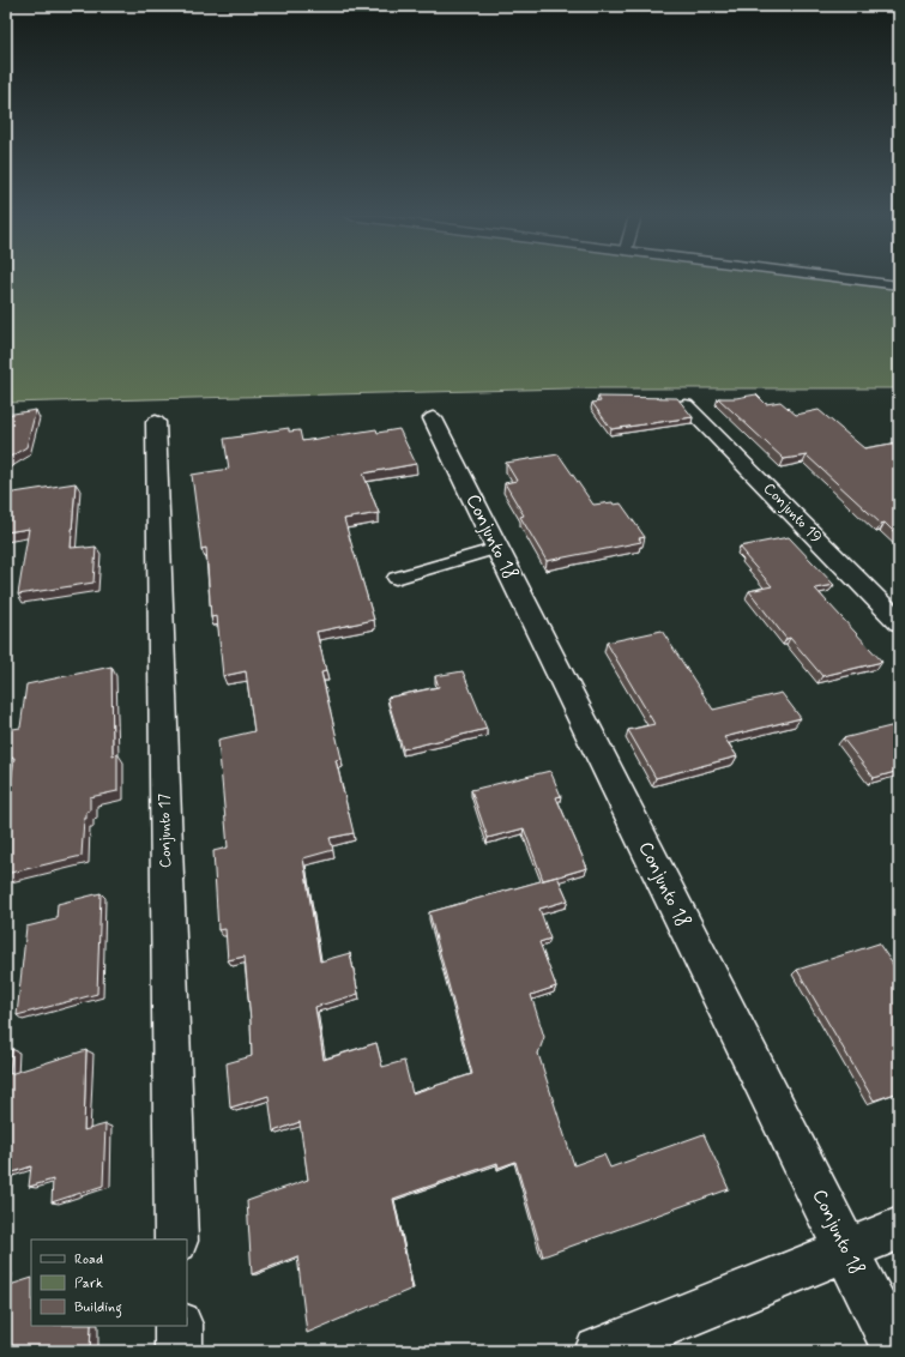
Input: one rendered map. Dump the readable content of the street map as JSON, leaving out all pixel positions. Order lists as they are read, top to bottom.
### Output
{
  "streets": {
    "street": ["Conjunto 19", "Conjunto 18", "Conjunto 17"]
  },
  "legend": ["Road", "Park", "Building"]
}
